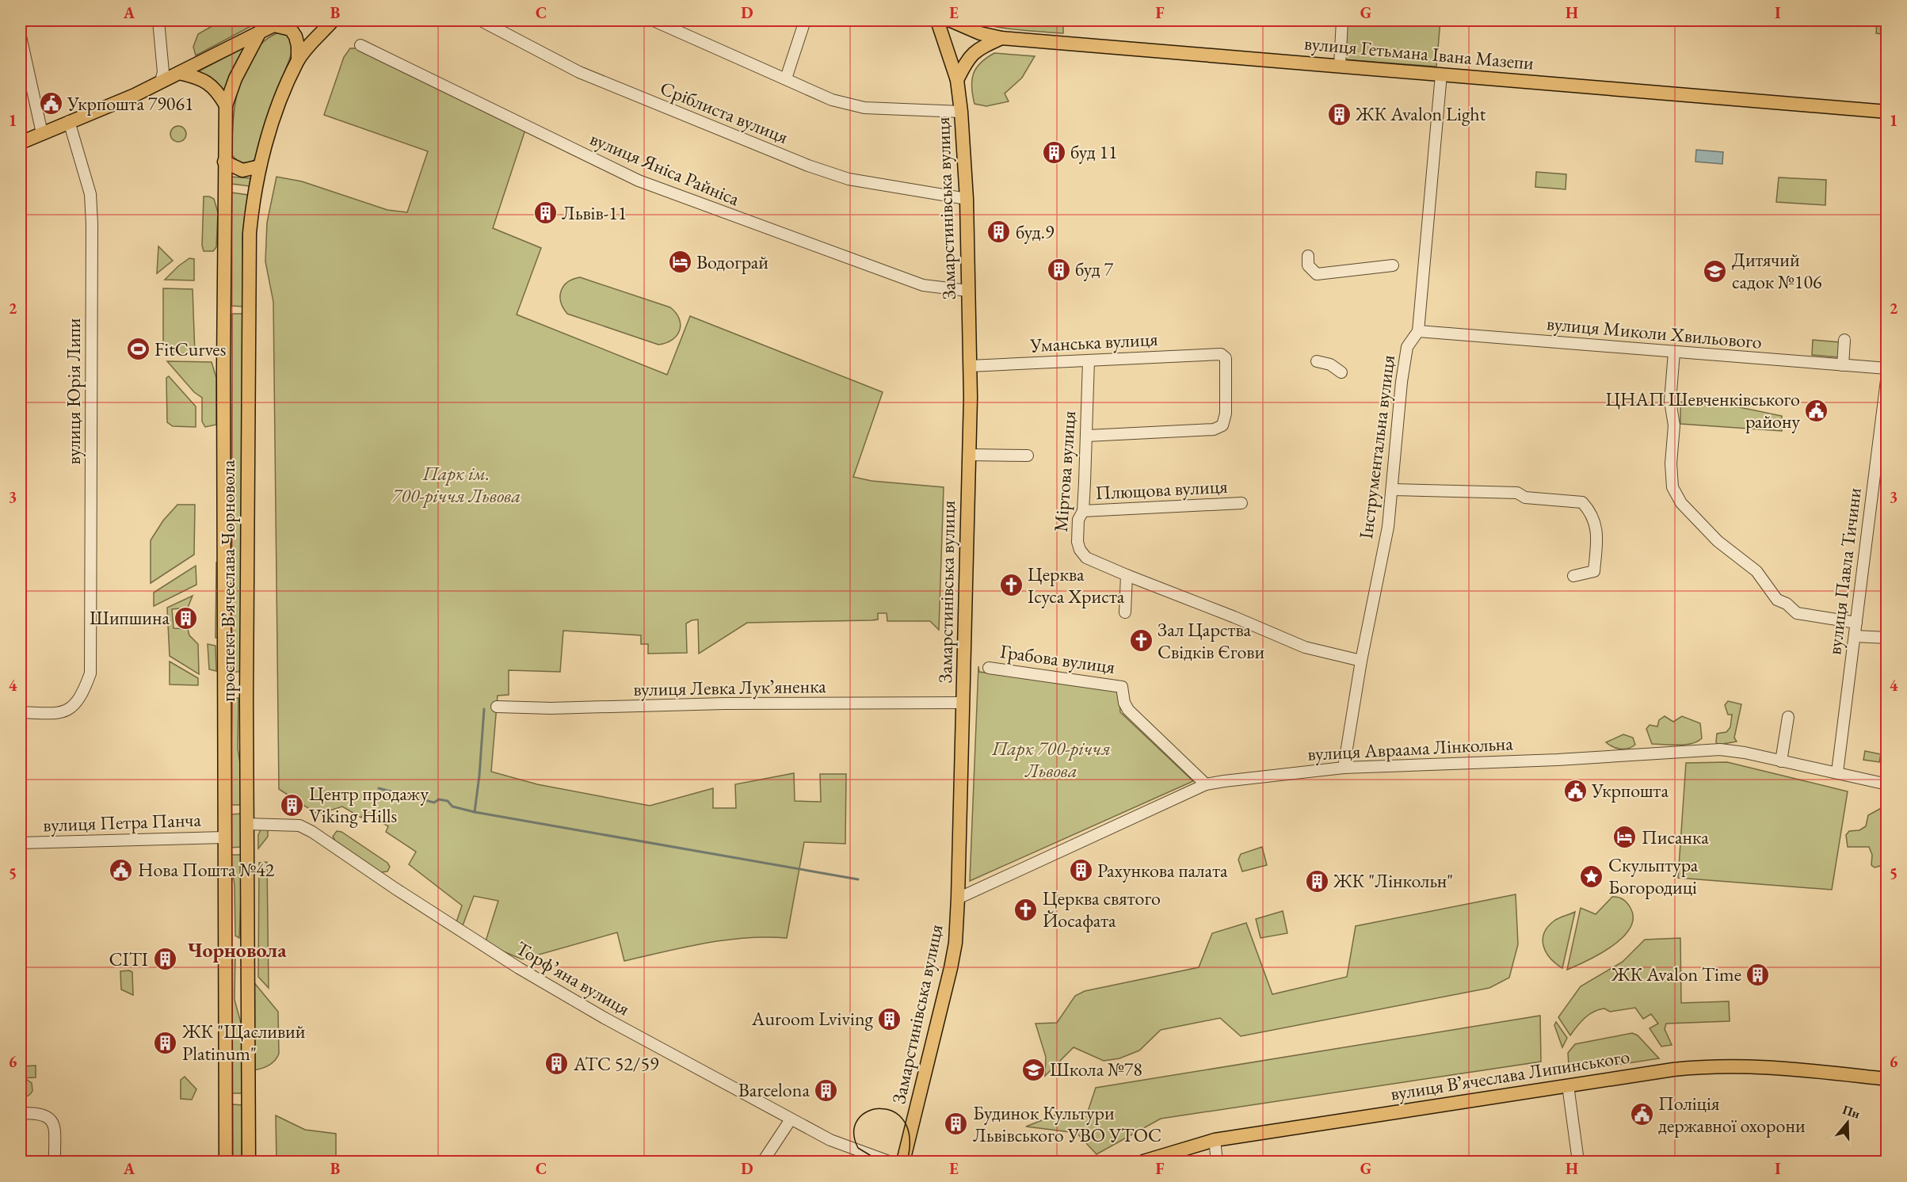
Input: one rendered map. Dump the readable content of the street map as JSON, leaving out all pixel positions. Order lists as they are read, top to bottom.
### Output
{
  "streets": {
    "main road": [
      "вулиця Гетьмана Івана Мазепи",
      "Замарстинівська вулиця",
      "проспект Вʼячеслава Чорновола",
      "вулиця Вʼячеслава Липинського"
    ],
    "street": [
      "Сріблиста вулиця",
      "вулиця Яніса Райніса",
      "вулиця Миколи Хвильового",
      "Уманська вулиця",
      "вулиця Юрія Липи",
      "Інструментальна вулиця",
      "Міртова вулиця",
      "Плющова вулиця",
      "вулиця Павла Тичини",
      "Грабова вулиця",
      "вулиця Левка Лукʼяненка",
      "вулиця Авраама Лінкольна",
      "вулиця Петра Панча",
      "Торфʼяна вулиця"
    ]
  },
  "crossings": [
    ["вулиця Гетьмана Івана Мазепи", "Інструментальна вулиця"],
    ["Сріблиста вулиця", "Замарстинівська вулиця"],
    ["вулиця Яніса Райніса", "Замарстинівська вулиця"],
    ["Замарстинівська вулиця", "Уманська вулиця"],
    ["Замарстинівська вулиця", "вулиця Левка Лукʼяненка"],
    ["Замарстинівська вулиця", "вулиця Авраама Лінкольна"],
    ["вулиця Миколи Хвильового", "Інструментальна вулиця"],
    ["Уманська вулиця", "Міртова вулиця"],
    ["Інструментальна вулиця", "Міртова вулиця"],
    ["Інструментальна вулиця", "вулиця Авраама Лінкольна"],
    ["Міртова вулиця", "Плющова вулиця"],
    ["вулиця Павла Тичини", "вулиця Авраама Лінкольна"],
    ["проспект Вʼячеслава Чорновола", "вулиця Петра Панча"],
    ["проспект Вʼячеслава Чорновола", "Торфʼяна вулиця"],
    ["Грабова вулиця", "вулиця Авраама Лінкольна"]
  ],
  "districts": ["Чорновола"],
  "parks": ["Парк ім. 700-річчя Львова", "Парк 700-річчя Львова"],
  "places": {
    "public building": [
      "Укрпошта 79061",
      "ЦНАП Шевченківського району",
      "Укрпошта",
      "Нова Пошта №42",
      "Поліція державної охорони"
    ],
    "building": [
      "ЖК Avalon Light",
      "буд 11",
      "Львів-11",
      "буд.9",
      "буд 7",
      "Шипшина",
      "Центр продажу Viking Hills",
      "Рахункова палата",
      "ЖК \"Лінкольн\"",
      "CITI",
      "ЖК Avalon Time",
      "Auroom Lviving",
      "ЖК \"Щасливий Platinum\"",
      "АТС 52/59",
      "Barcelona",
      "Будинок Культури Львівського УВО УТОС"
    ],
    "hotel": ["Водограй", "Писанка"],
    "school or university": ["Дитячий садок №106", "Школа №78"],
    "sports": ["FitCurves"],
    "church": ["Церква Ісуса Христа", "Зал Царства Свідків Єгови", "Церква святого Йосафата"],
    "place": ["Скульптура Богородиці"]
  },
  "north": "top",
  "grid": {
    "columns": [
      "A",
      "B",
      "C",
      "D",
      "E",
      "F",
      "G",
      "H",
      "I"
    ],
    "rows": [
      "1",
      "2",
      "3",
      "4",
      "5",
      "6"
    ]
  }
}
